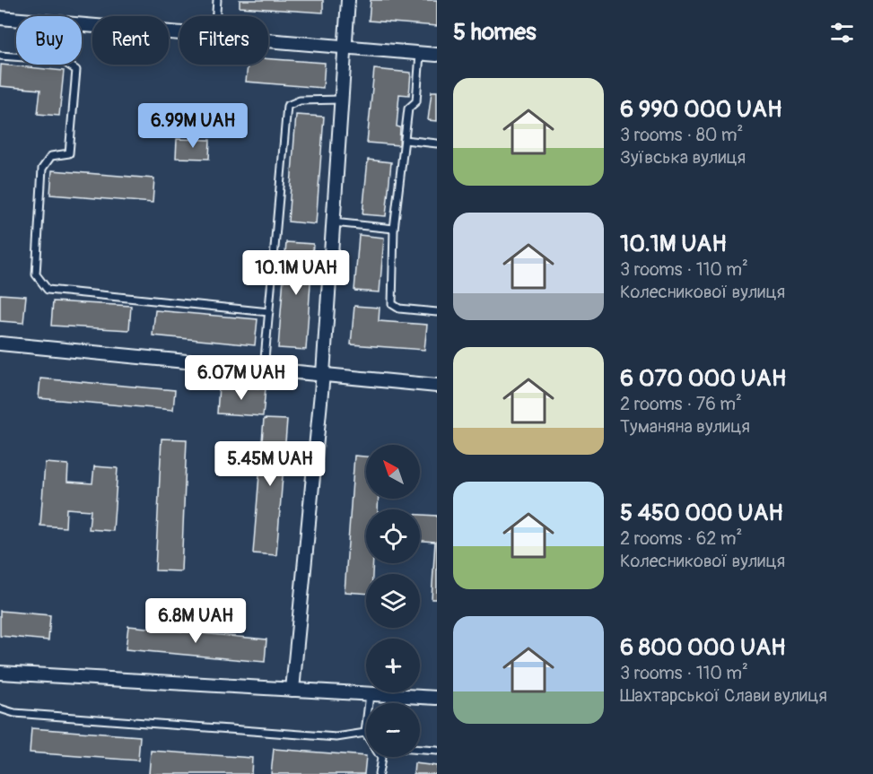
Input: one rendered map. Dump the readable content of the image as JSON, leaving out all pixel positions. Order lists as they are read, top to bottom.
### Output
{
  "north": "top left",
  "page": {
    "heading": "5 homes",
    "chip": ["Buy", "Rent", "Filters"],
    "list": [
      {
        "name": "6 990 000 UAH",
        "note": "3 rooms · 80 m² · Зуївська вулиця"
      },
      {
        "name": "10.1M UAH",
        "note": "3 rooms · 110 m² · Колесникової вулиця"
      },
      {
        "name": "6 070 000 UAH",
        "note": "2 rooms · 76 m² · Туманяна вулиця"
      },
      {
        "name": "5 450 000 UAH",
        "note": "2 rooms · 62 m² · Колесникової вулиця"
      },
      {
        "name": "6 800 000 UAH",
        "note": "3 rooms · 110 m² · Шахтарської Слави вулиця"
      }
    ],
    "price": [
      "6.99M UAH",
      "10.1M UAH",
      "6.07M UAH",
      "5.45M UAH",
      "6.8M UAH"
    ],
    "map_buttons": ["+", "−"]
  }
}
